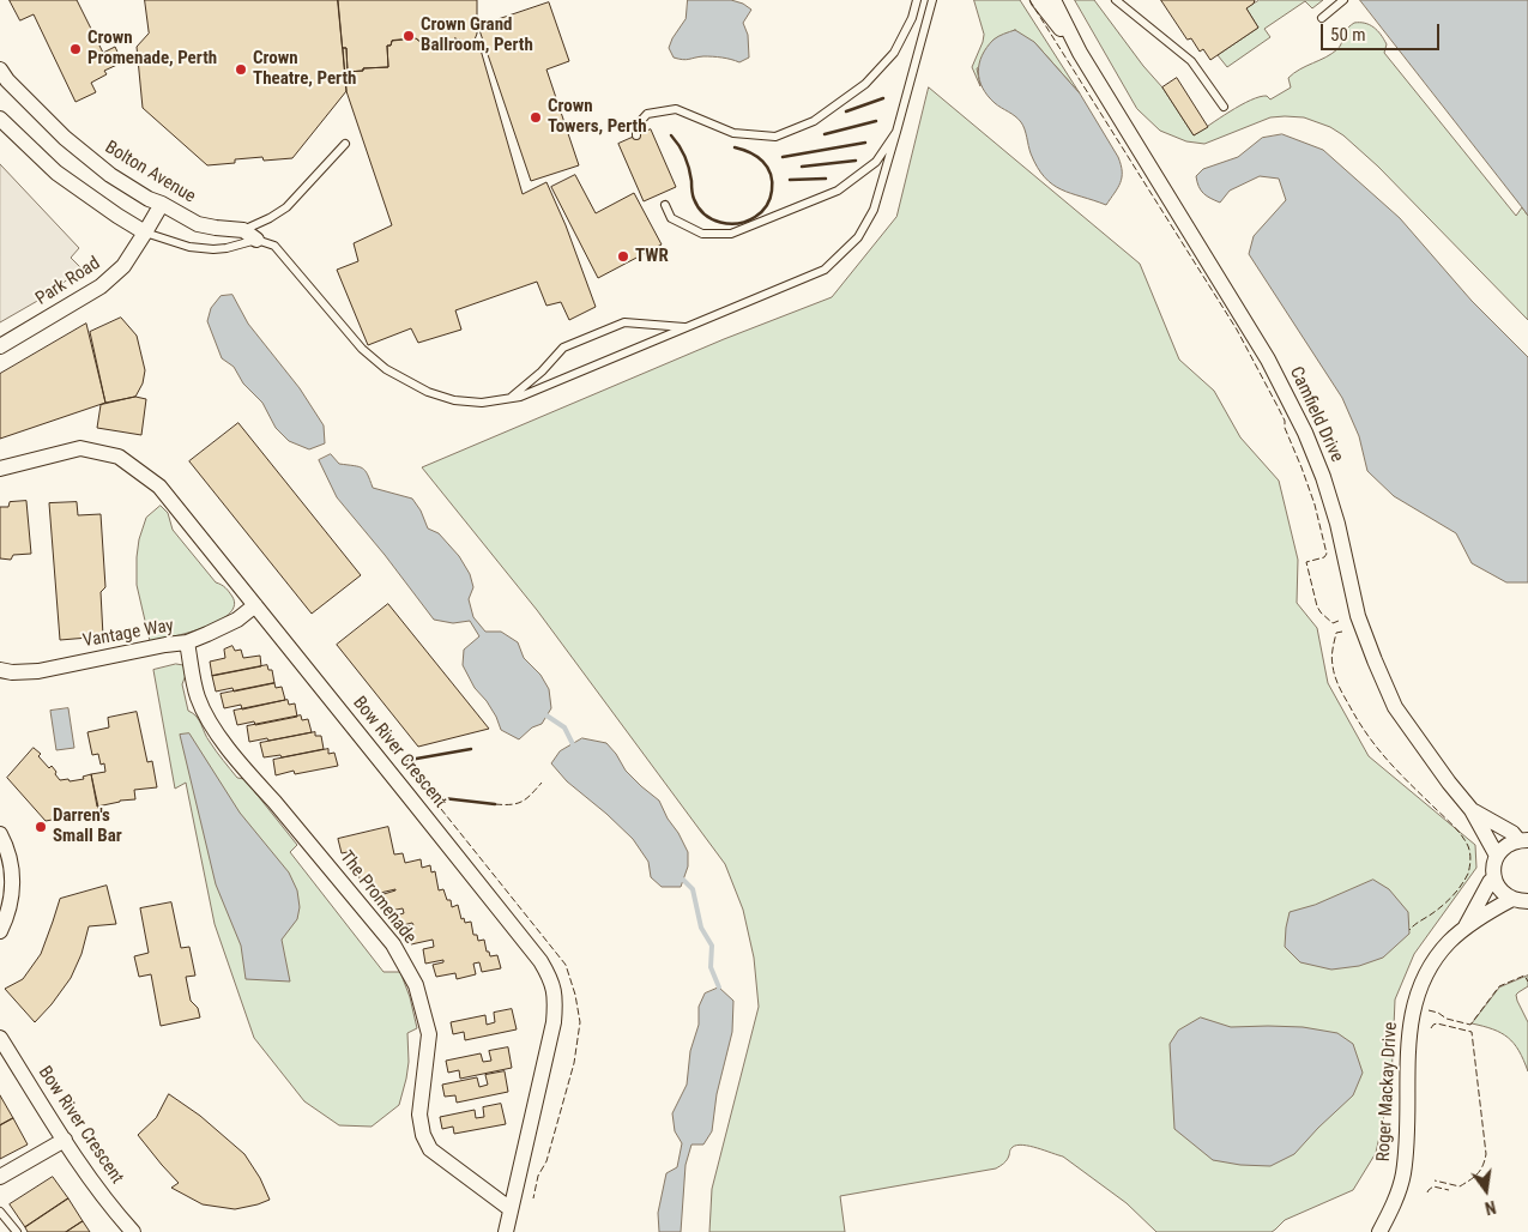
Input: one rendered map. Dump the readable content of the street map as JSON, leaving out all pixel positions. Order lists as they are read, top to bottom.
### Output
{
  "streets": {
    "street": [
      "Bolton Avenue",
      "Park Road",
      "Camfield Drive",
      "Vantage Way",
      "Bow River Crescent",
      "The Promenade",
      "Roger Mackay Drive"
    ]
  },
  "crossings": [
    ["Bolton Avenue", "Park Road"],
    ["Vantage Way", "Bow River Crescent"],
    ["Vantage Way", "The Promenade"],
    ["Bow River Crescent", "The Promenade"]
  ],
  "places": [
    "Crown Grand Ballroom, Perth",
    "Crown Promenade, Perth",
    "Crown Theatre, Perth",
    "Crown Towers, Perth",
    "TWR",
    "Darren's Small Bar"
  ],
  "scale_bar": "50 m",
  "north": "bottom"
}
